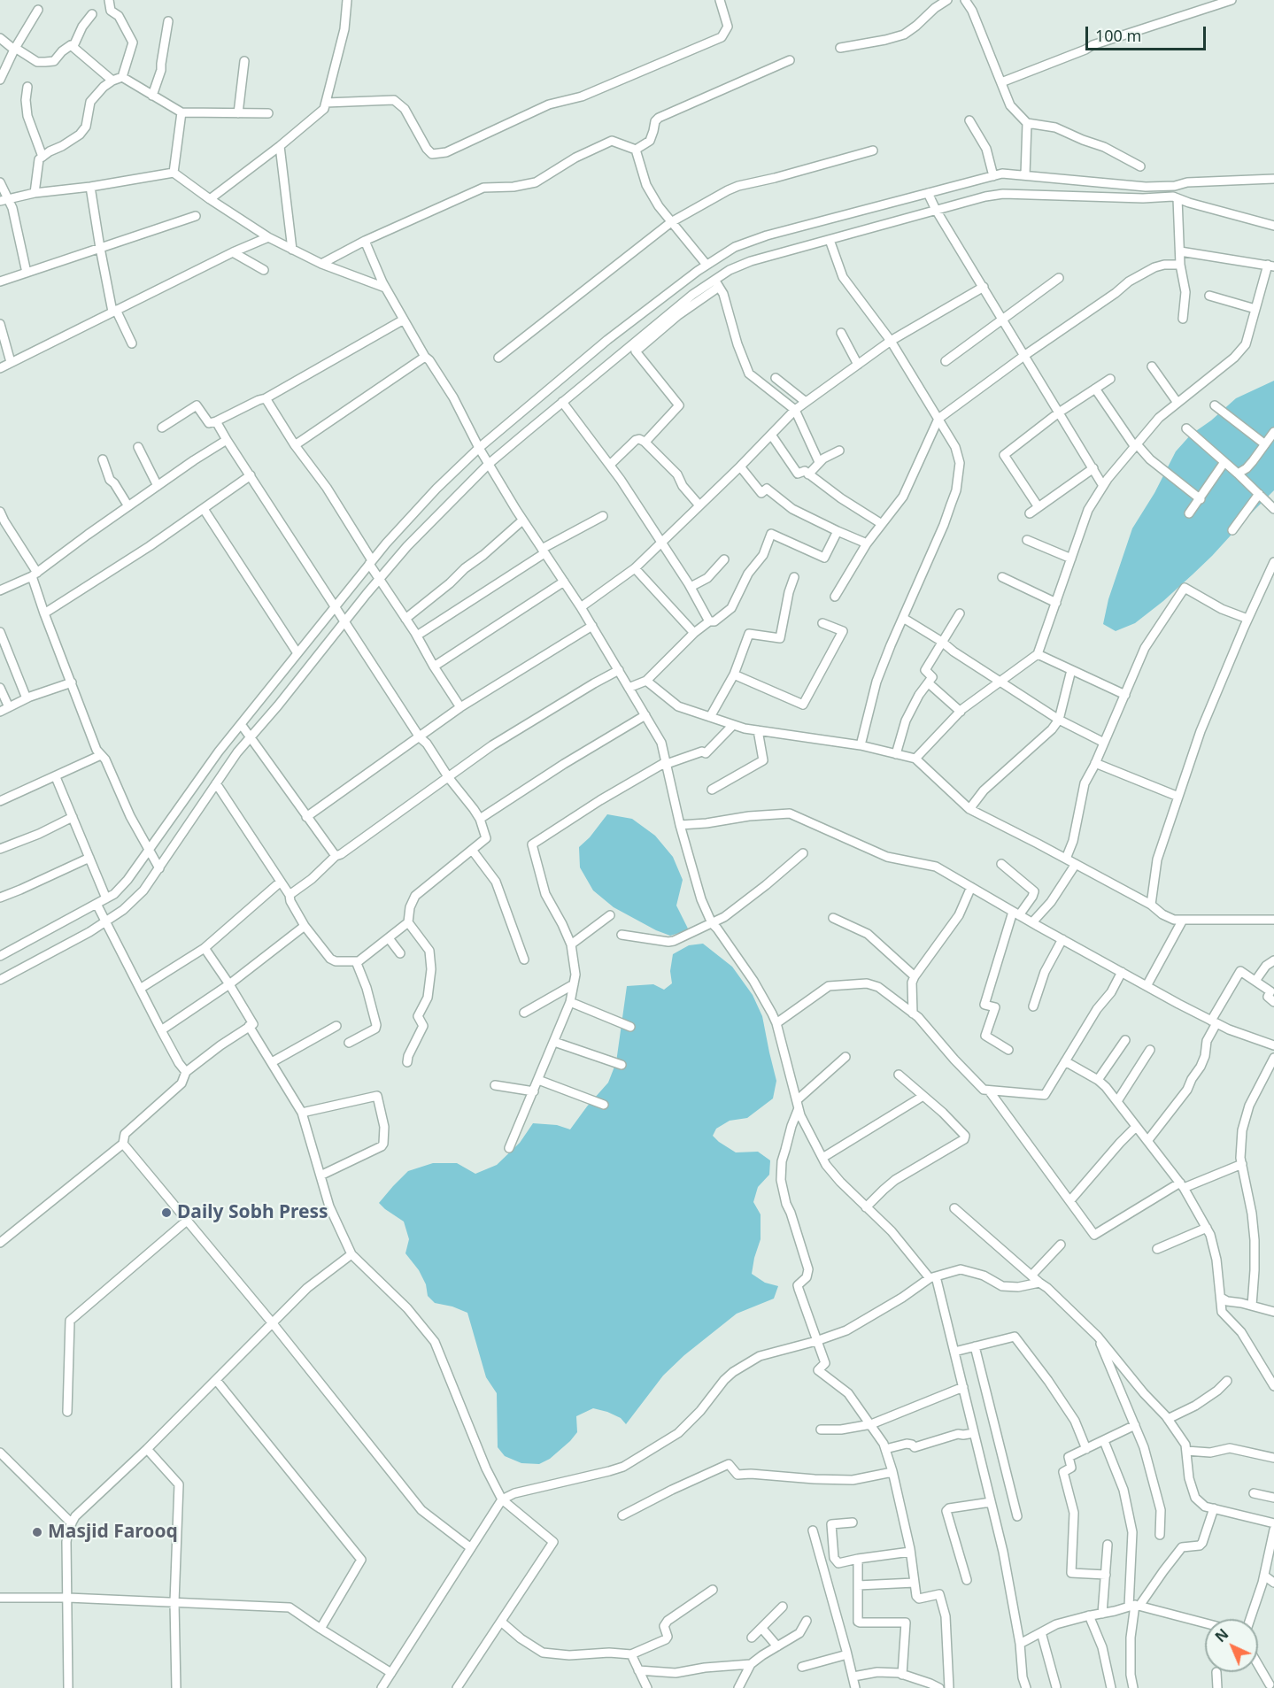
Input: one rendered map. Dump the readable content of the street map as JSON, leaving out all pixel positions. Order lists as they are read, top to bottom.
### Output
{
  "places": ["Daily Sobh Press", "Masjid Farooq"],
  "scale_bar": "100 m",
  "north": "top left"
}
